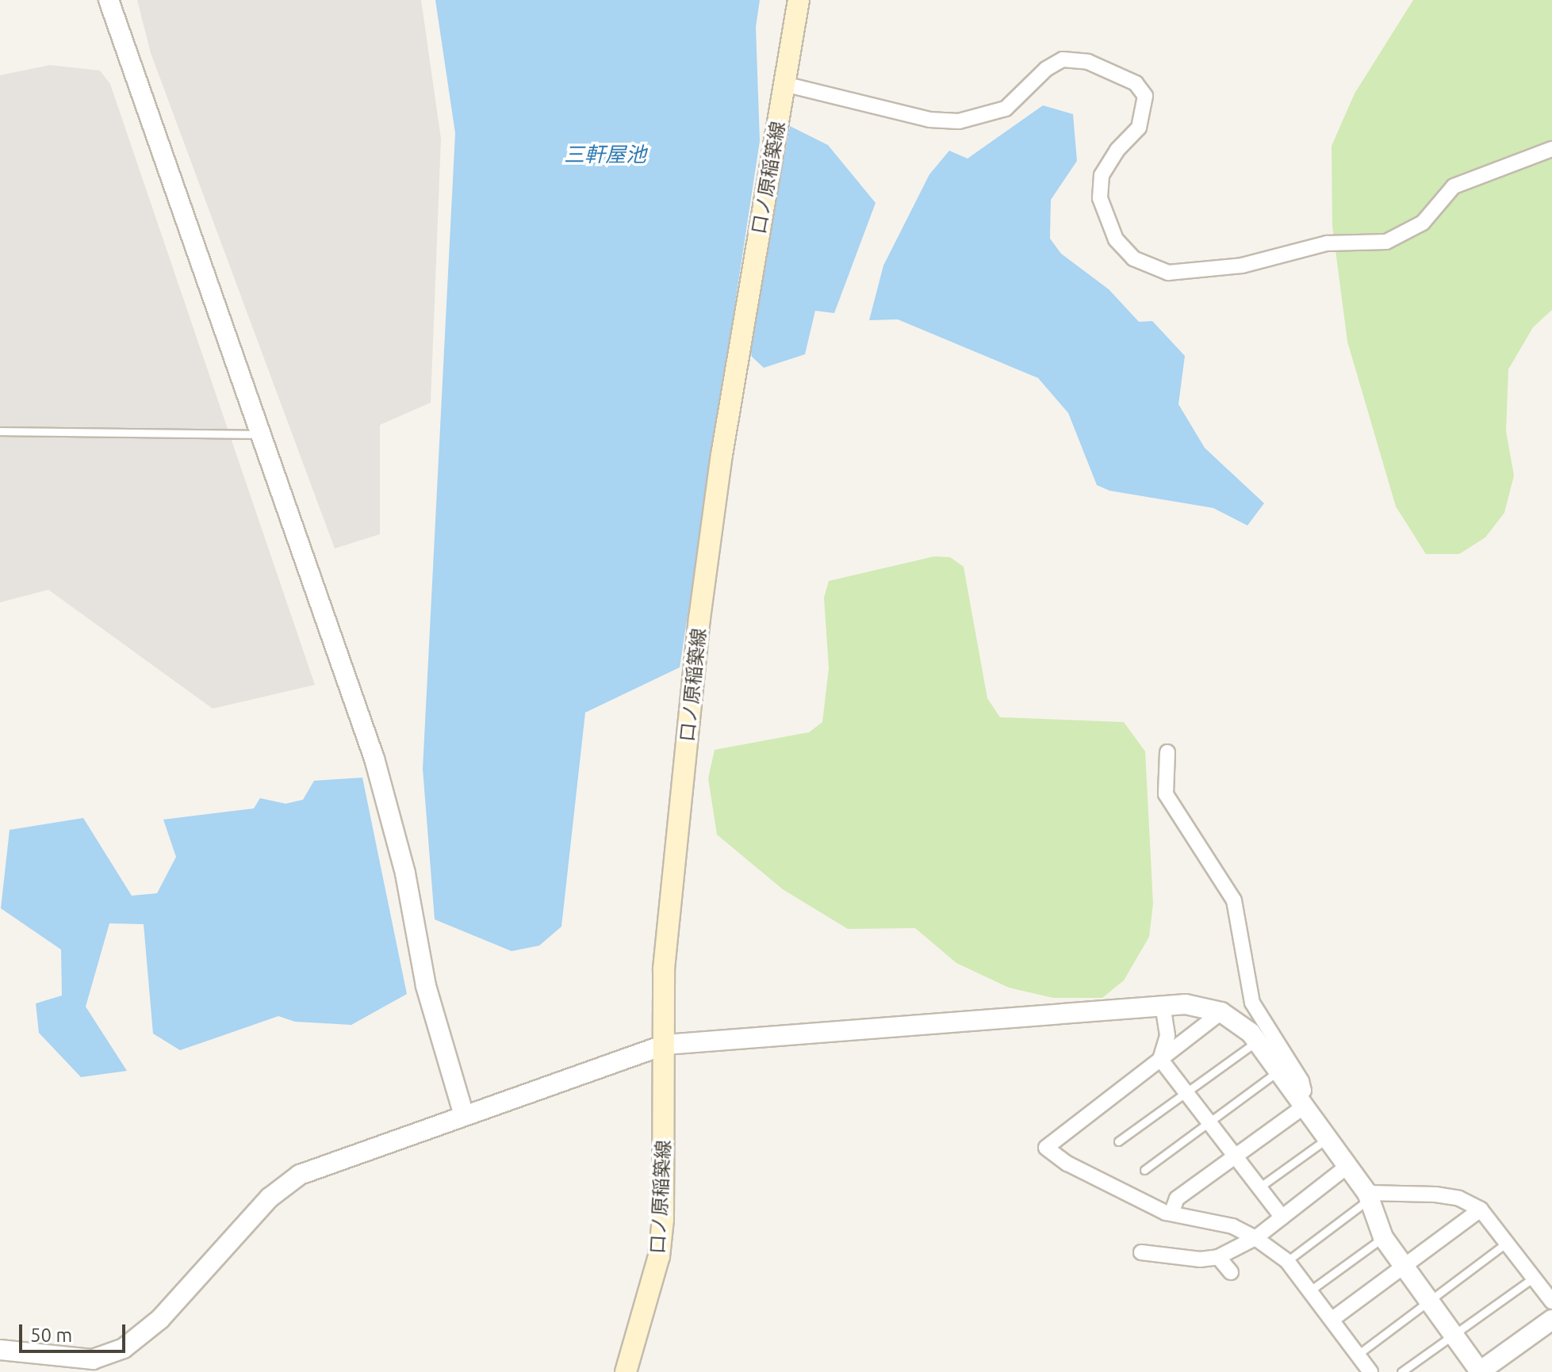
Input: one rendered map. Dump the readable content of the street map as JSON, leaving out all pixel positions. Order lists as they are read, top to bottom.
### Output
{
  "streets": {
    "main road": ["口ノ原稲築線"]
  },
  "water": ["三軒屋池"],
  "scale_bar": "50 m"
}
